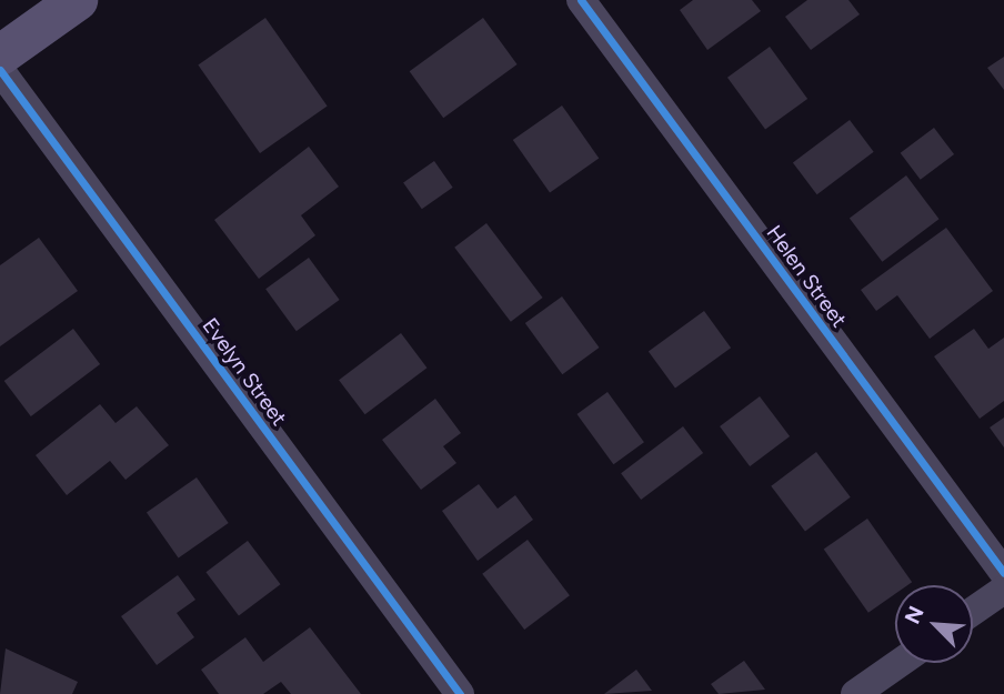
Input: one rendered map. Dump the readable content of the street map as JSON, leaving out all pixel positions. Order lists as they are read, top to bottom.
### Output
{
  "streets": {
    "street": ["Helen Street", "Evelyn Street"]
  },
  "north": "top left"
}
